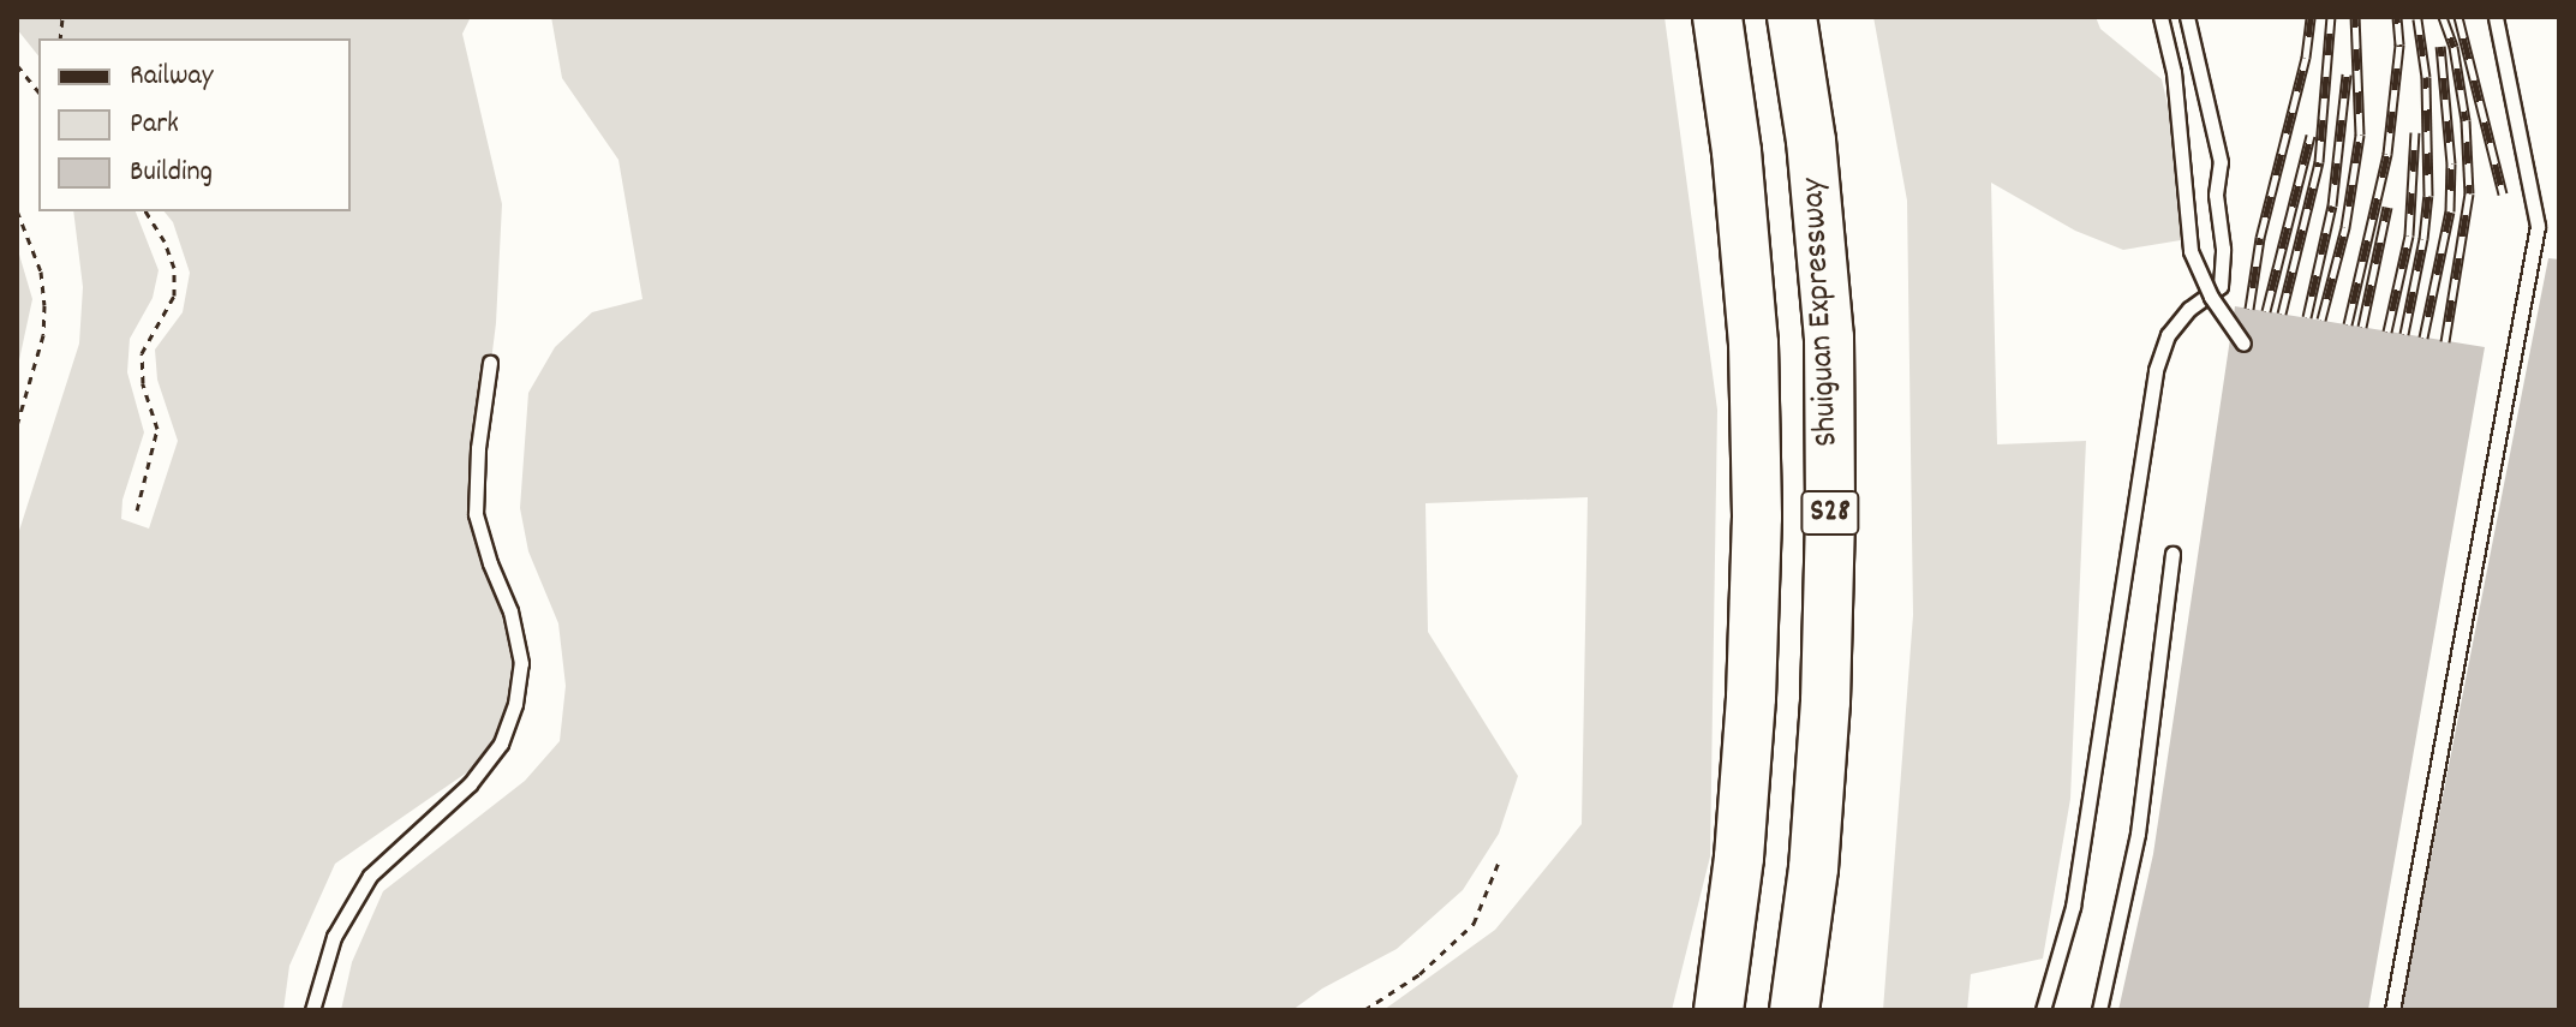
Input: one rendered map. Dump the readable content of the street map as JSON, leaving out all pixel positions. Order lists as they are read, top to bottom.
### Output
{
  "streets": {
    "highway": ["Shuiguan Expressway", "S28"]
  },
  "legend": ["Railway", "Park", "Building"]
}
